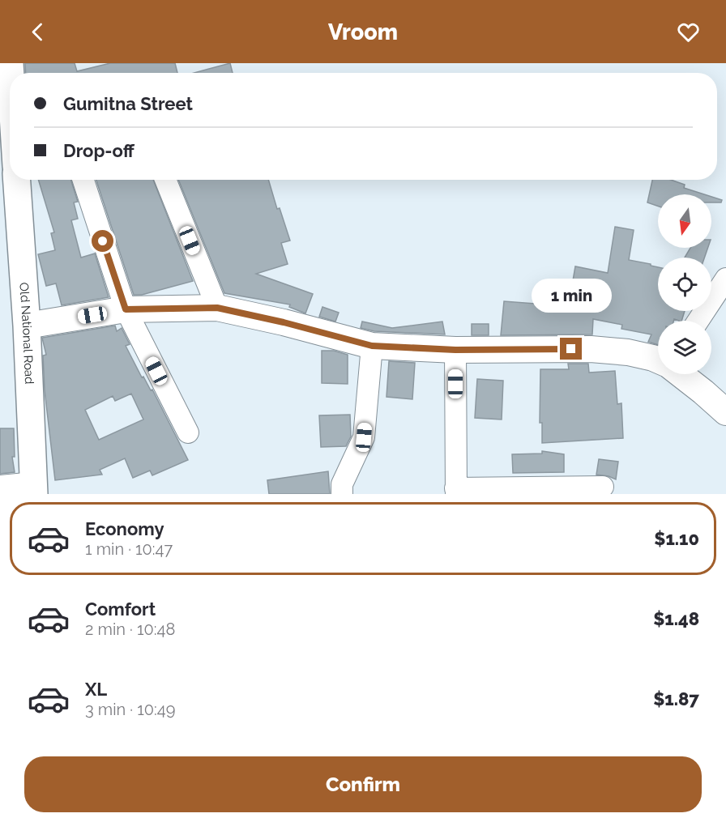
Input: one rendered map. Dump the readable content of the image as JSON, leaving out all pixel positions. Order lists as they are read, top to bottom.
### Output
{
  "streets": {
    "main road": ["Old National Road"]
  },
  "north": "bottom",
  "page": {
    "header": "Vroom",
    "banner": ["Gumitna Street", "Drop-off"],
    "bubble": "1 min",
    "list": [
      {
        "name": "Economy",
        "note": "1 min · 10:47",
        "value": "$1.10"
      },
      {
        "name": "Comfort",
        "note": "2 min · 10:48",
        "value": "$1.48"
      },
      {
        "name": "XL",
        "note": "3 min · 10:49",
        "value": "$1.87"
      }
    ],
    "buttons": "Confirm"
  }
}
